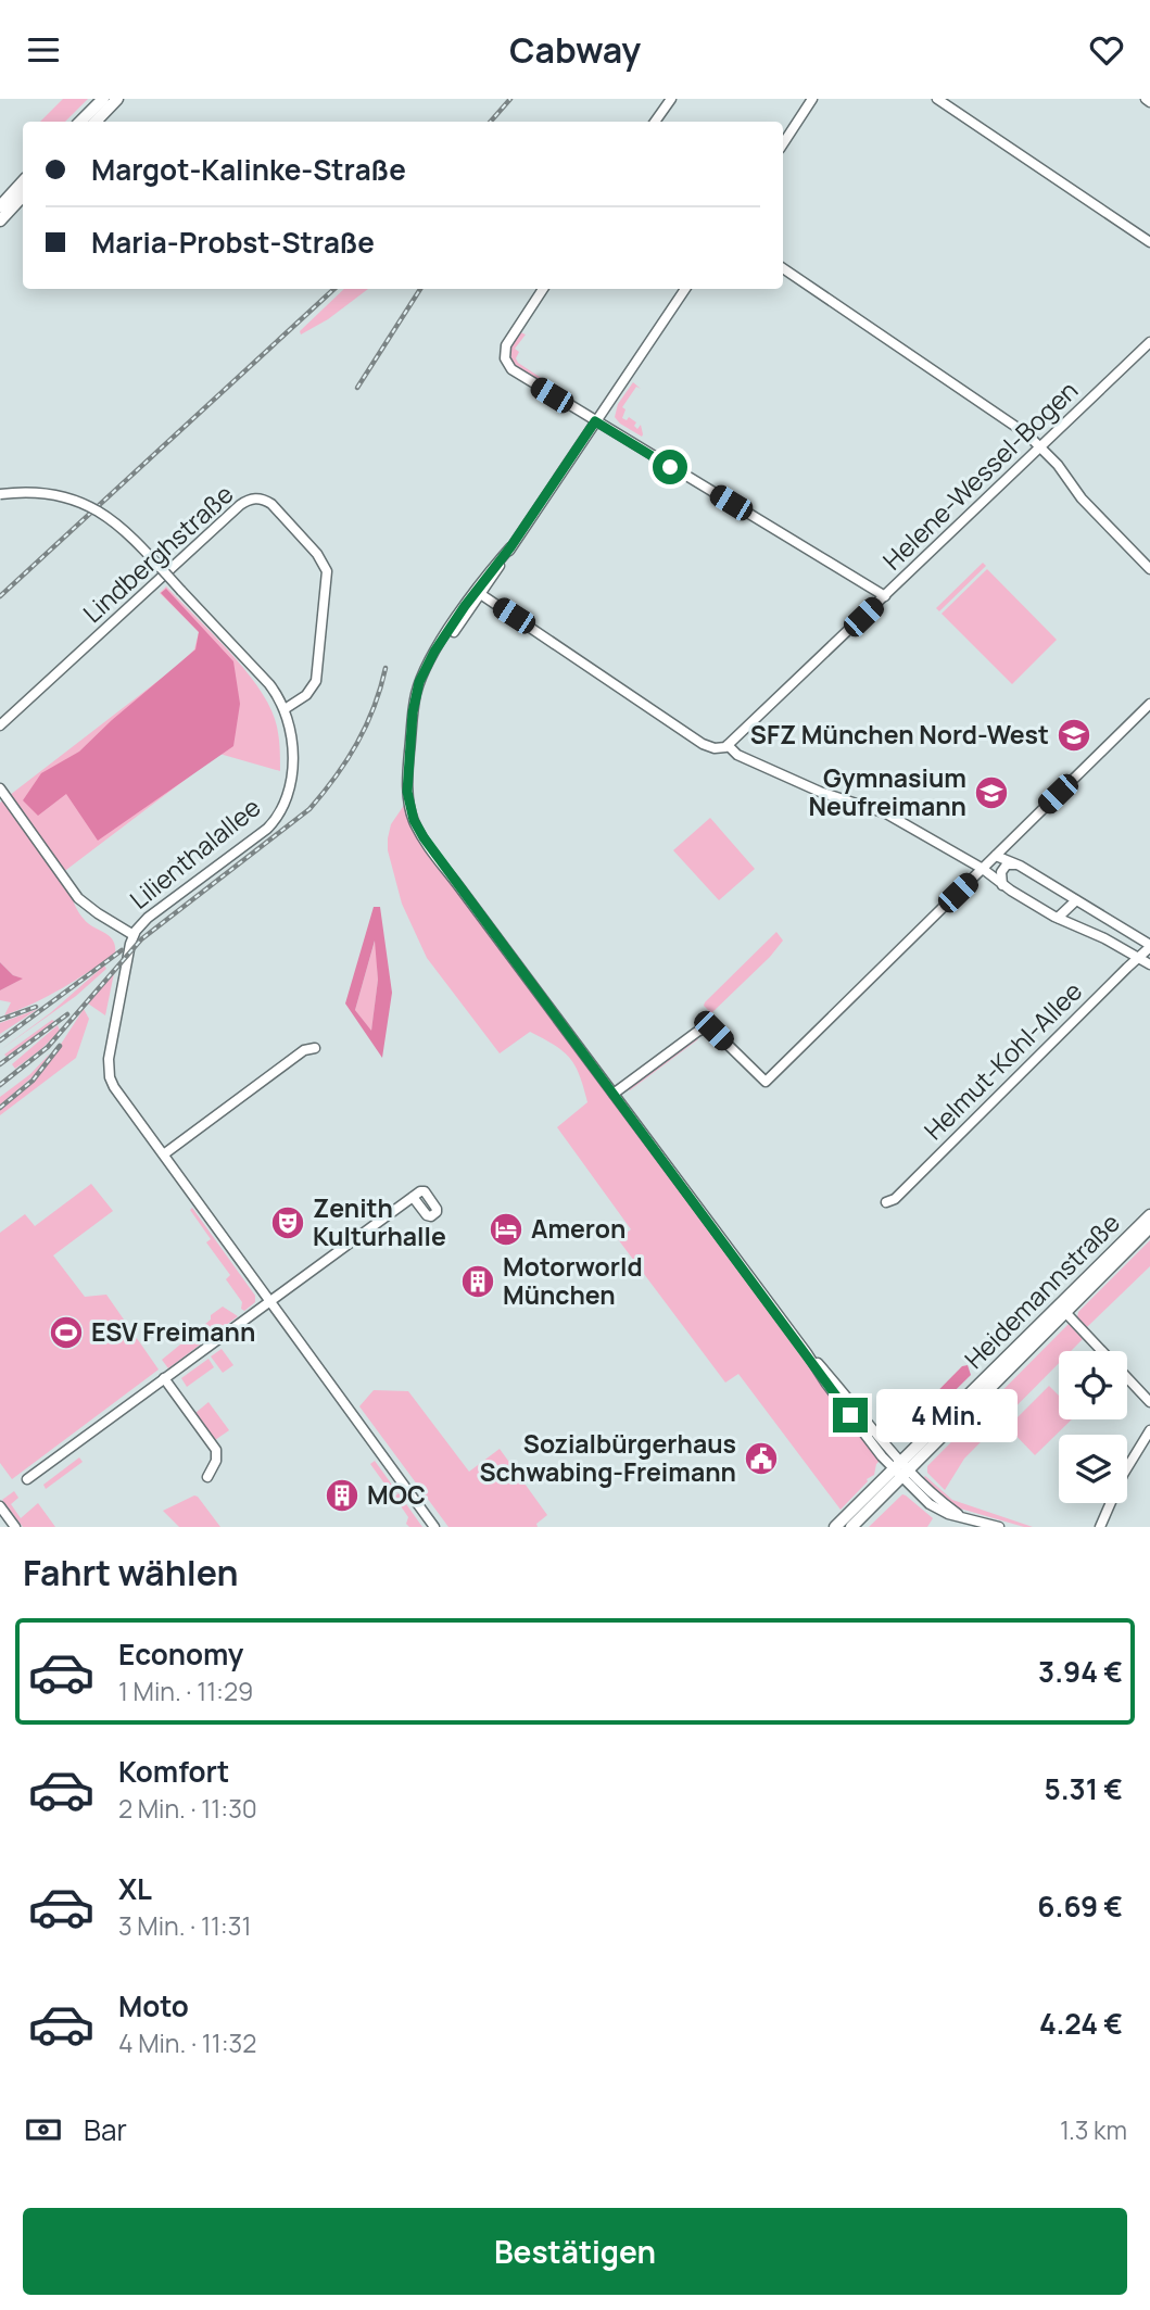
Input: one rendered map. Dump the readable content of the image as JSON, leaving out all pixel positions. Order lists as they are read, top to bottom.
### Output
{
  "streets": {
    "main road": ["Heidemannstraße"],
    "street": [
      "Helene-Wessel-Bogen",
      "Lindberghstraße",
      "Lilienthalallee",
      "Helmut-Kohl-Allee"
    ]
  },
  "crossings": [
    ["Lindberghstraße", "Lilienthalallee"]
  ],
  "places": {
    "school or university": ["SFZ München Nord-West", "Gymnasium Neufreimann"],
    "theatre": ["Zenith Kulturhalle"],
    "hotel": ["Ameron"],
    "building": ["Motorworld München", "MOC"],
    "sports": ["ESV Freimann"],
    "public building": ["Sozialbürgerhaus Schwabing-Freimann"]
  },
  "page": {
    "header": "Cabway",
    "banner": ["Margot-Kalinke-Straße", "Maria-Probst-Straße"],
    "bubble": "4 Min.",
    "heading": "Fahrt wählen",
    "list": [
      {
        "name": "Economy",
        "note": "1 Min. · 11:29",
        "value": "3.94 €"
      },
      {
        "name": "Komfort",
        "note": "2 Min. · 11:30",
        "value": "5.31 €"
      },
      {
        "name": "XL",
        "note": "3 Min. · 11:31",
        "value": "6.69 €"
      },
      {
        "name": "Moto",
        "note": "4 Min. · 11:32",
        "value": "4.24 €"
      }
    ],
    "pay": ["Bar", "1.3 km"],
    "buttons": "Bestätigen"
  }
}
